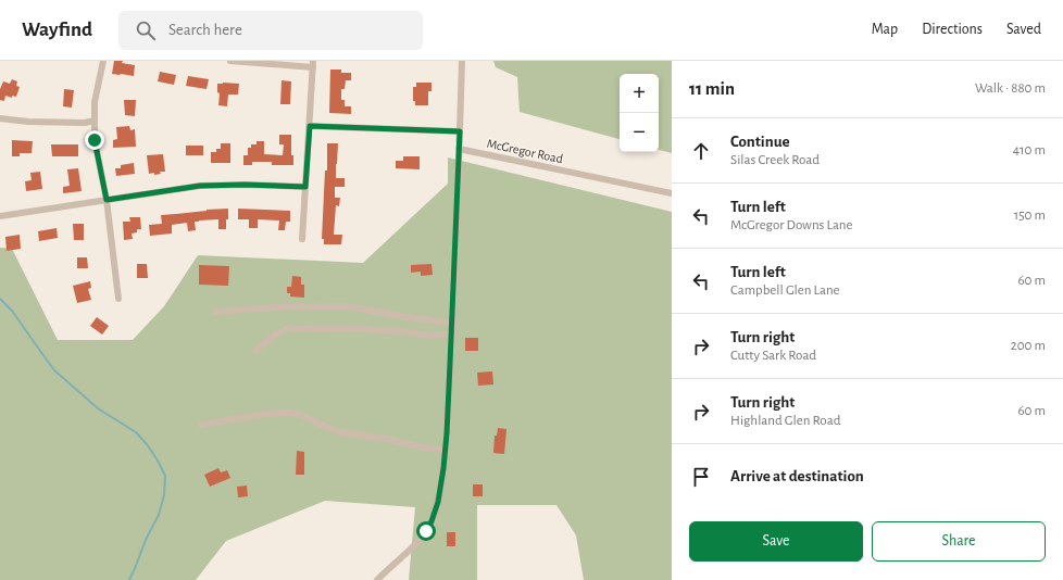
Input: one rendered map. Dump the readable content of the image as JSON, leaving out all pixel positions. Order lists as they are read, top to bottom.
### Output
{
  "streets": {
    "street": ["McGregor Road"]
  },
  "page": {
    "header": "Wayfind",
    "search": "Search here",
    "nav": ["Map", "Directions", "Saved"],
    "heading": ["11 min", "Walk · 880 m"],
    "map_buttons": ["+", "−"],
    "list": [
      ["Continue", "Silas Creek Road", "410 m"],
      ["Turn left", "McGregor Downs Lane", "150 m"],
      ["Turn left", "Campbell Glen Lane", "60 m"],
      ["Turn right", "Cutty Sark Road", "200 m"],
      ["Turn right", "Highland Glen Road", "60 m"],
      "Arrive at destination"
    ],
    "buttons": ["Save", "Share"]
  }
}
